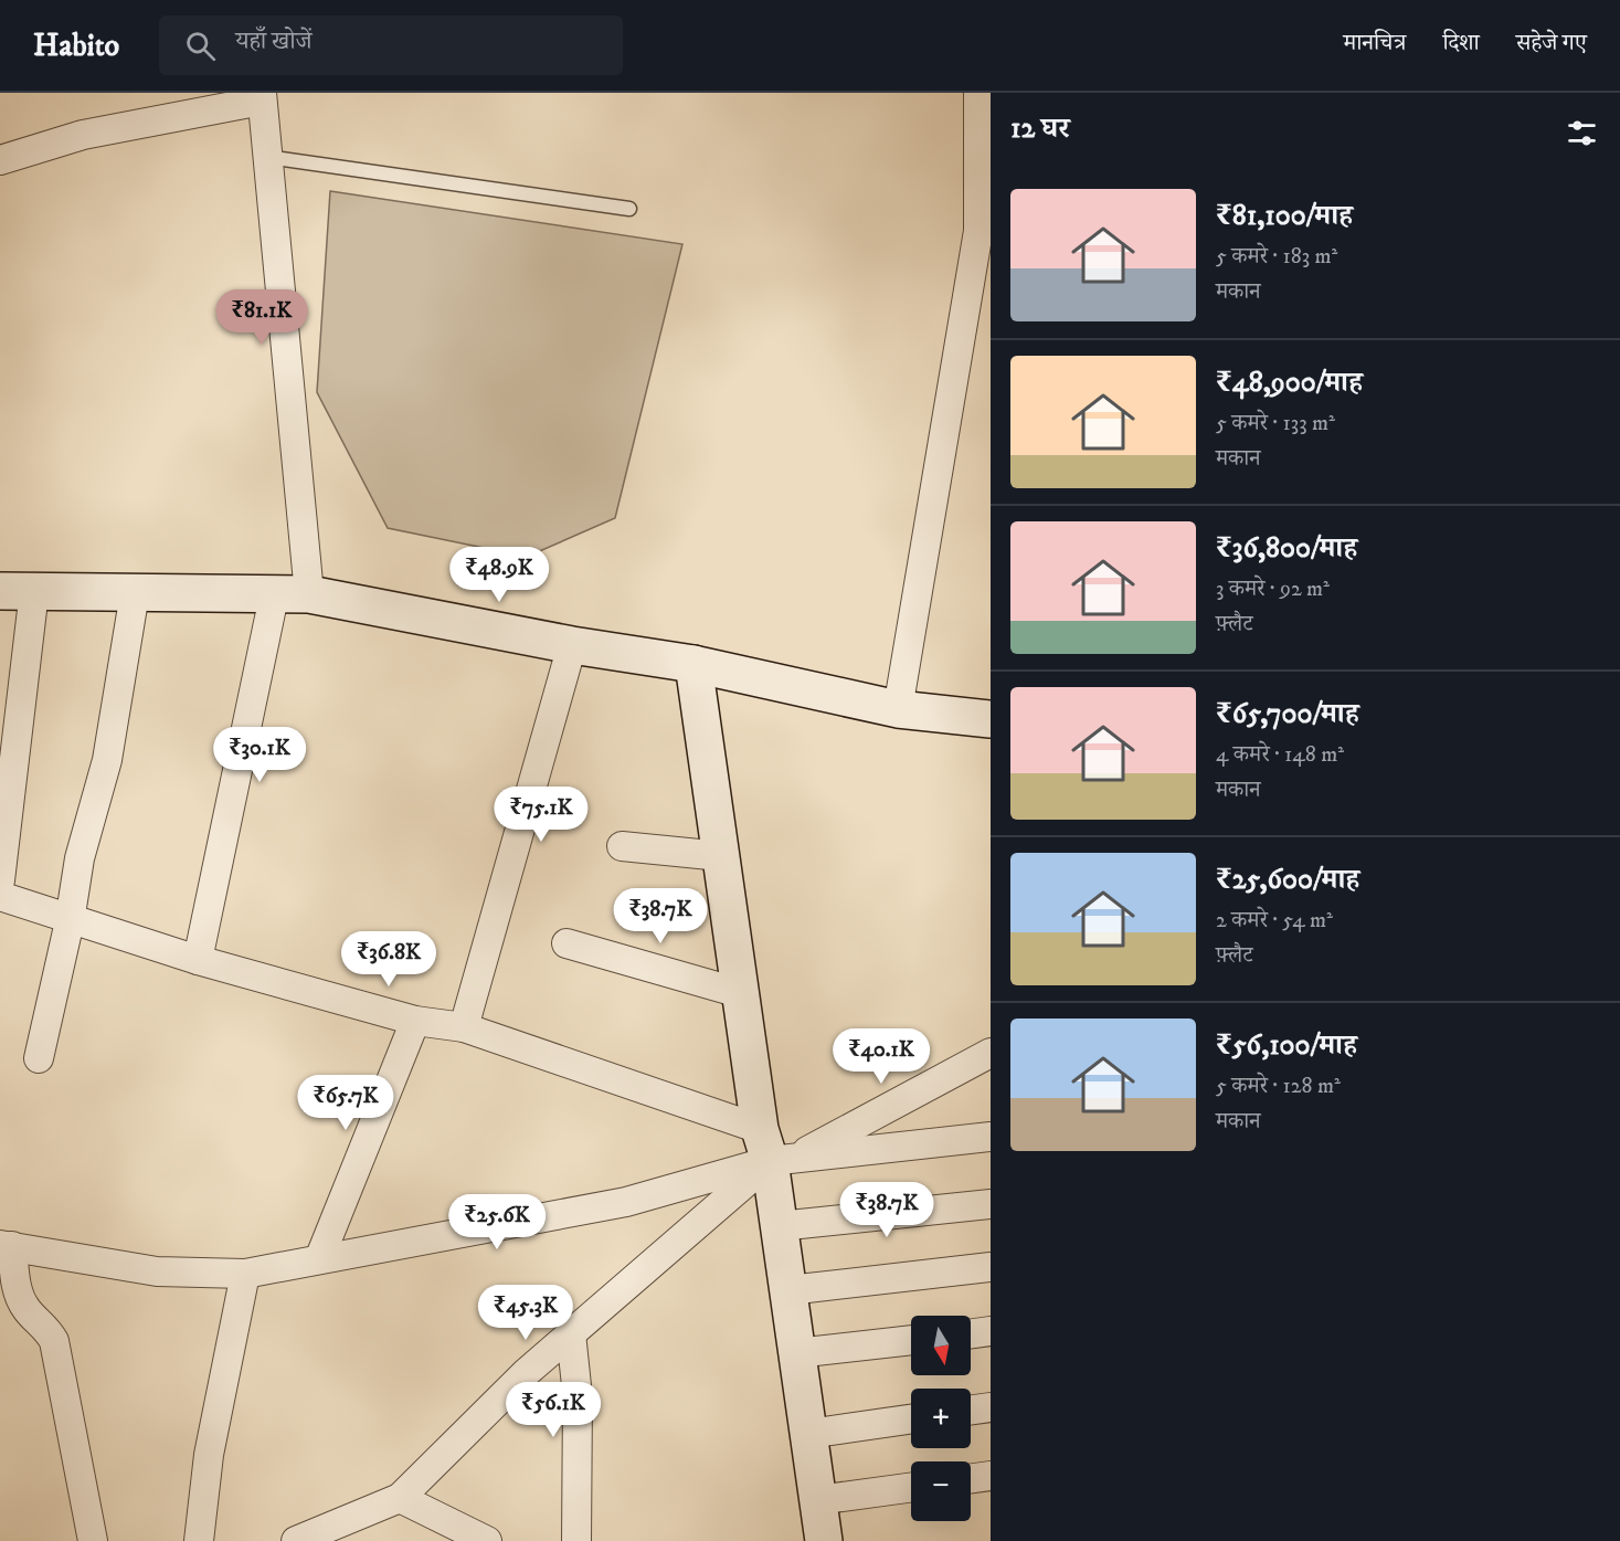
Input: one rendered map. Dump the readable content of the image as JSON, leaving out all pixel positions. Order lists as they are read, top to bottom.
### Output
{
  "north": "bottom",
  "page": {
    "header": "Habito",
    "search": "यहाँ खोजें",
    "nav": ["मानचित्र", "दिशा", "सहेजे गए"],
    "heading": "12 घर",
    "list": [
      {
        "name": "₹81,100/माह",
        "note": "5 कमरे · 183 m² · मकान"
      },
      {
        "name": "₹48,900/माह",
        "note": "5 कमरे · 133 m² · मकान"
      },
      {
        "name": "₹36,800/माह",
        "note": "3 कमरे · 92 m² · फ़्लैट"
      },
      {
        "name": "₹65,700/माह",
        "note": "4 कमरे · 148 m² · मकान"
      },
      {
        "name": "₹25,600/माह",
        "note": "2 कमरे · 54 m² · फ़्लैट"
      },
      {
        "name": "₹56,100/माह",
        "note": "5 कमरे · 128 m² · मकान"
      }
    ],
    "price": [
      "₹81.1K",
      "₹48.9K",
      "₹30.1K",
      "₹75.1K",
      "₹38.7K",
      "₹36.8K",
      "₹40.1K",
      "₹65.7K",
      "₹38.7K",
      "₹25.6K",
      "₹45.3K",
      "₹56.1K"
    ],
    "map_buttons": ["+", "−"]
  }
}
